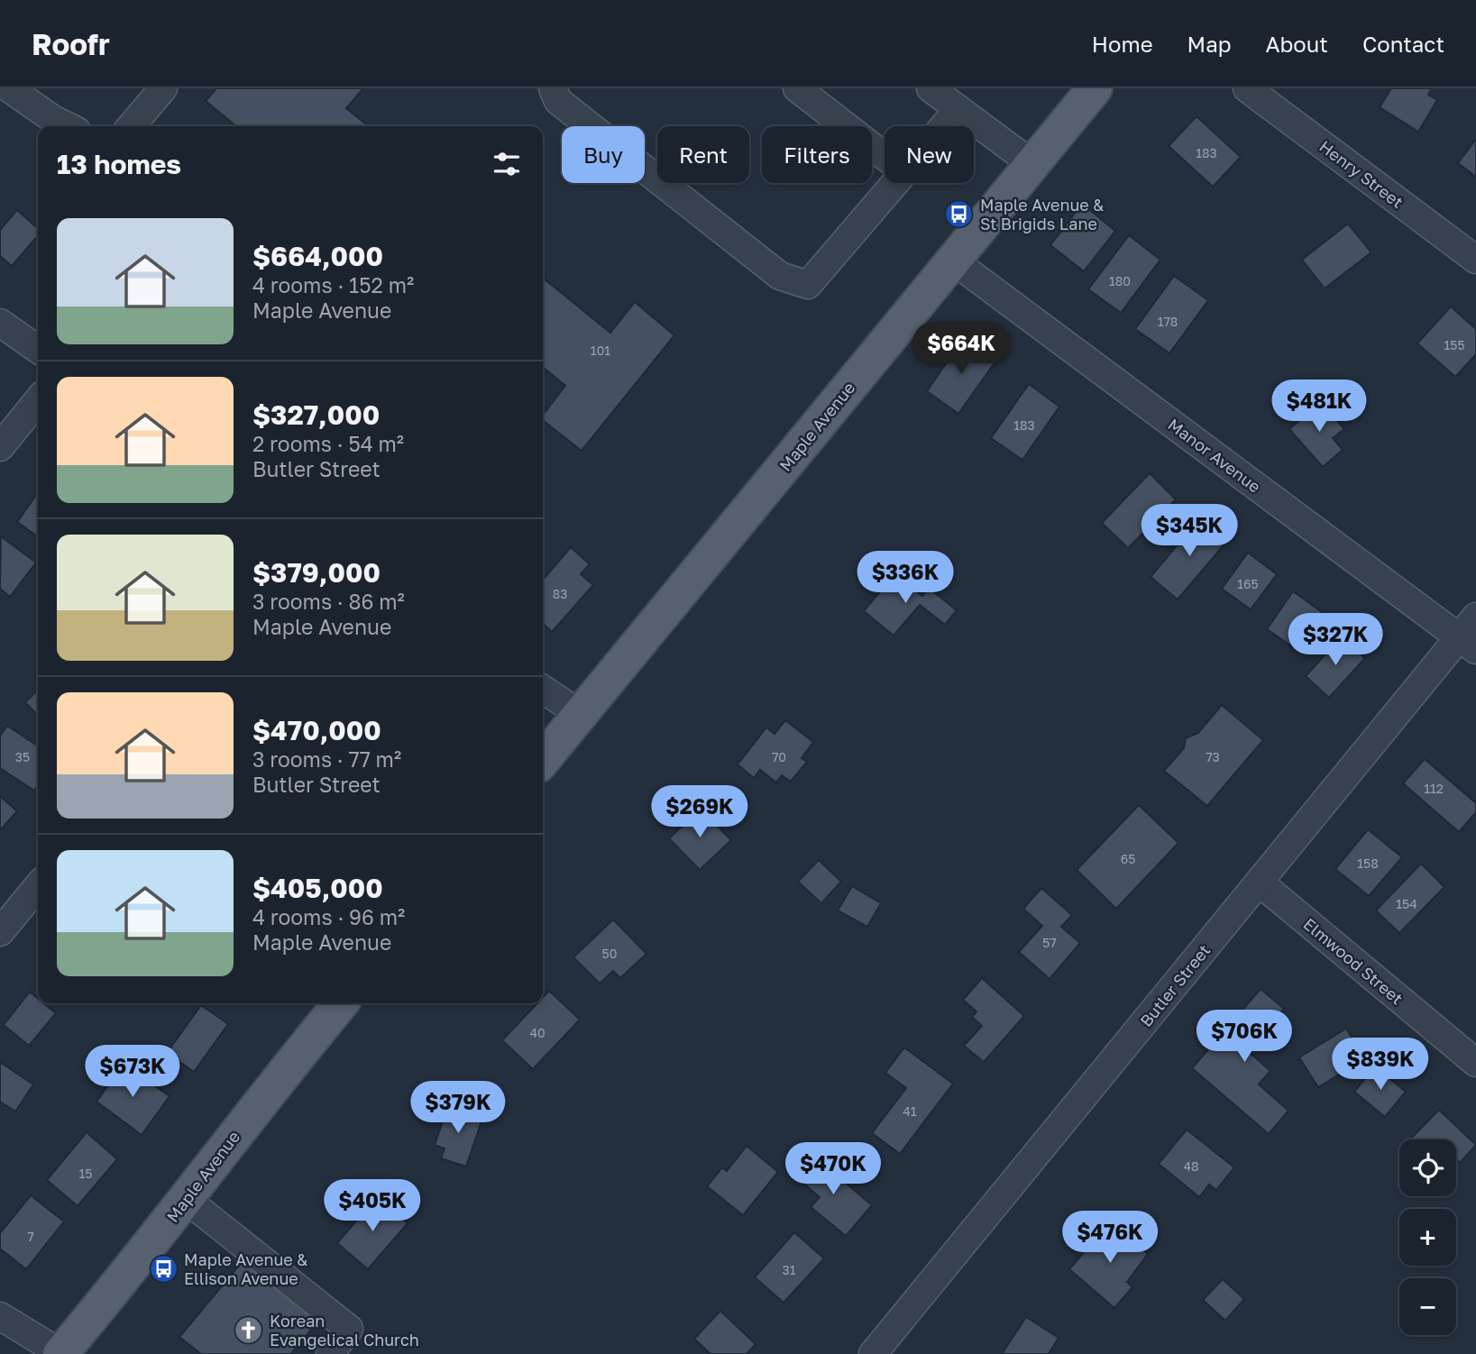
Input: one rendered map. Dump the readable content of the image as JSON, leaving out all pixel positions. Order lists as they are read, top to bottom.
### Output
{
  "streets": {
    "main road": ["Maple Avenue"],
    "street": [
      "Henry Street",
      "Manor Avenue",
      "Elmwood Street",
      "Butler Street"
    ]
  },
  "crossings": [
    ["Maple Avenue", "Manor Avenue"],
    ["Manor Avenue", "Butler Street"],
    ["Elmwood Street", "Butler Street"]
  ],
  "places": {
    "bus stop": ["Maple Avenue & St Brigids Lane", "Maple Avenue & Ellison Avenue"],
    "church": ["Korean Evangelical Church"]
  },
  "house_numbers": [
    "183",
    "180",
    "178",
    "155",
    "101",
    "183",
    "165",
    "83",
    "35",
    "70",
    "73",
    "112",
    "65",
    "158",
    "154",
    "57",
    "50",
    "40",
    "41",
    "48",
    "15",
    "7",
    "31"
  ],
  "page": {
    "header": "Roofr",
    "nav": [
      "Home",
      "Map",
      "About",
      "Contact"
    ],
    "chip": [
      "Buy",
      "Rent",
      "Filters",
      "New"
    ],
    "heading": "13 homes",
    "list": [
      {
        "name": "$664,000",
        "note": "4 rooms · 152 m² · Maple Avenue"
      },
      {
        "name": "$327,000",
        "note": "2 rooms · 54 m² · Butler Street"
      },
      {
        "name": "$379,000",
        "note": "3 rooms · 86 m² · Maple Avenue"
      },
      {
        "name": "$470,000",
        "note": "3 rooms · 77 m² · Butler Street"
      },
      {
        "name": "$405,000",
        "note": "4 rooms · 96 m² · Maple Avenue"
      }
    ],
    "price": [
      "$664K",
      "$481K",
      "$345K",
      "$336K",
      "$327K",
      "$269K",
      "$706K",
      "$839K",
      "$673K",
      "$379K",
      "$470K",
      "$405K",
      "$476K"
    ],
    "map_buttons": ["+", "−"]
  }
}
